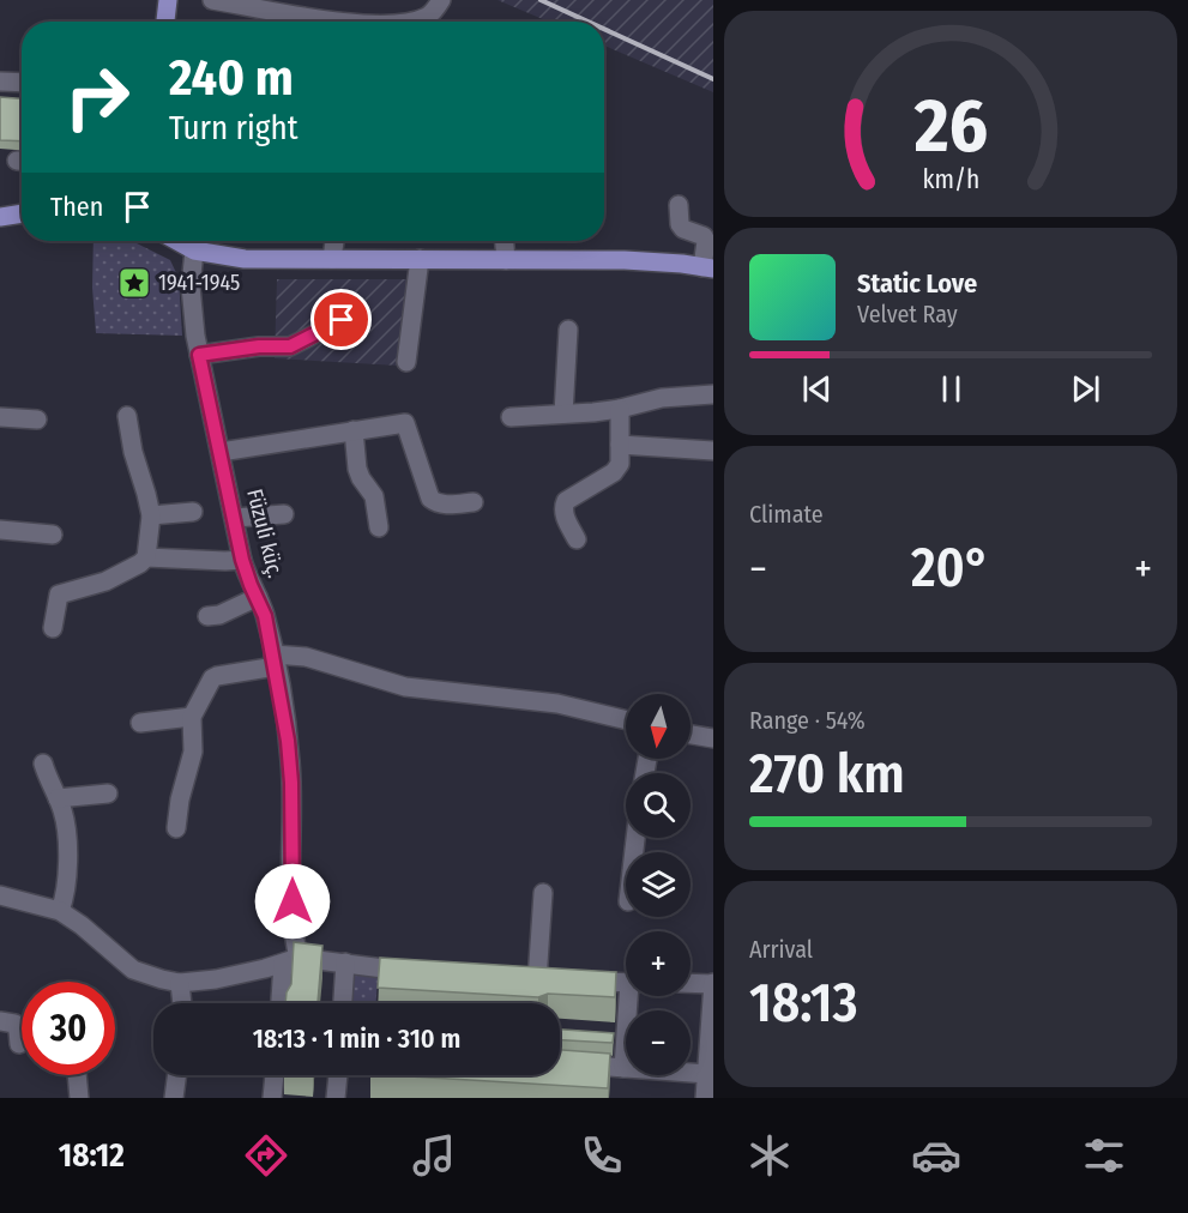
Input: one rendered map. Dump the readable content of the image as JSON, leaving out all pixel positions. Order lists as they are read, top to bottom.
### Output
{
  "streets": {
    "street": ["Füzuli küç."]
  },
  "places": {
    "place": ["1941-1945"]
  },
  "north": "bottom",
  "page": {
    "turn": ["240 m", "Turn right"],
    "then": "Then",
    "song": ["Static Love", "Velvet Ray"],
    "tile": [
      "Climate",
      ["Range · 54%", "270 km"],
      ["Arrival", "18:13"]
    ],
    "heat": ["−", "20°", "+"],
    "map_buttons": ["+", "−"],
    "limit": "30",
    "trip": "18:13 · 1 min · 310 m",
    "tabs": "18:12",
    "gauge": ["26", "km/h"]
  }
}
